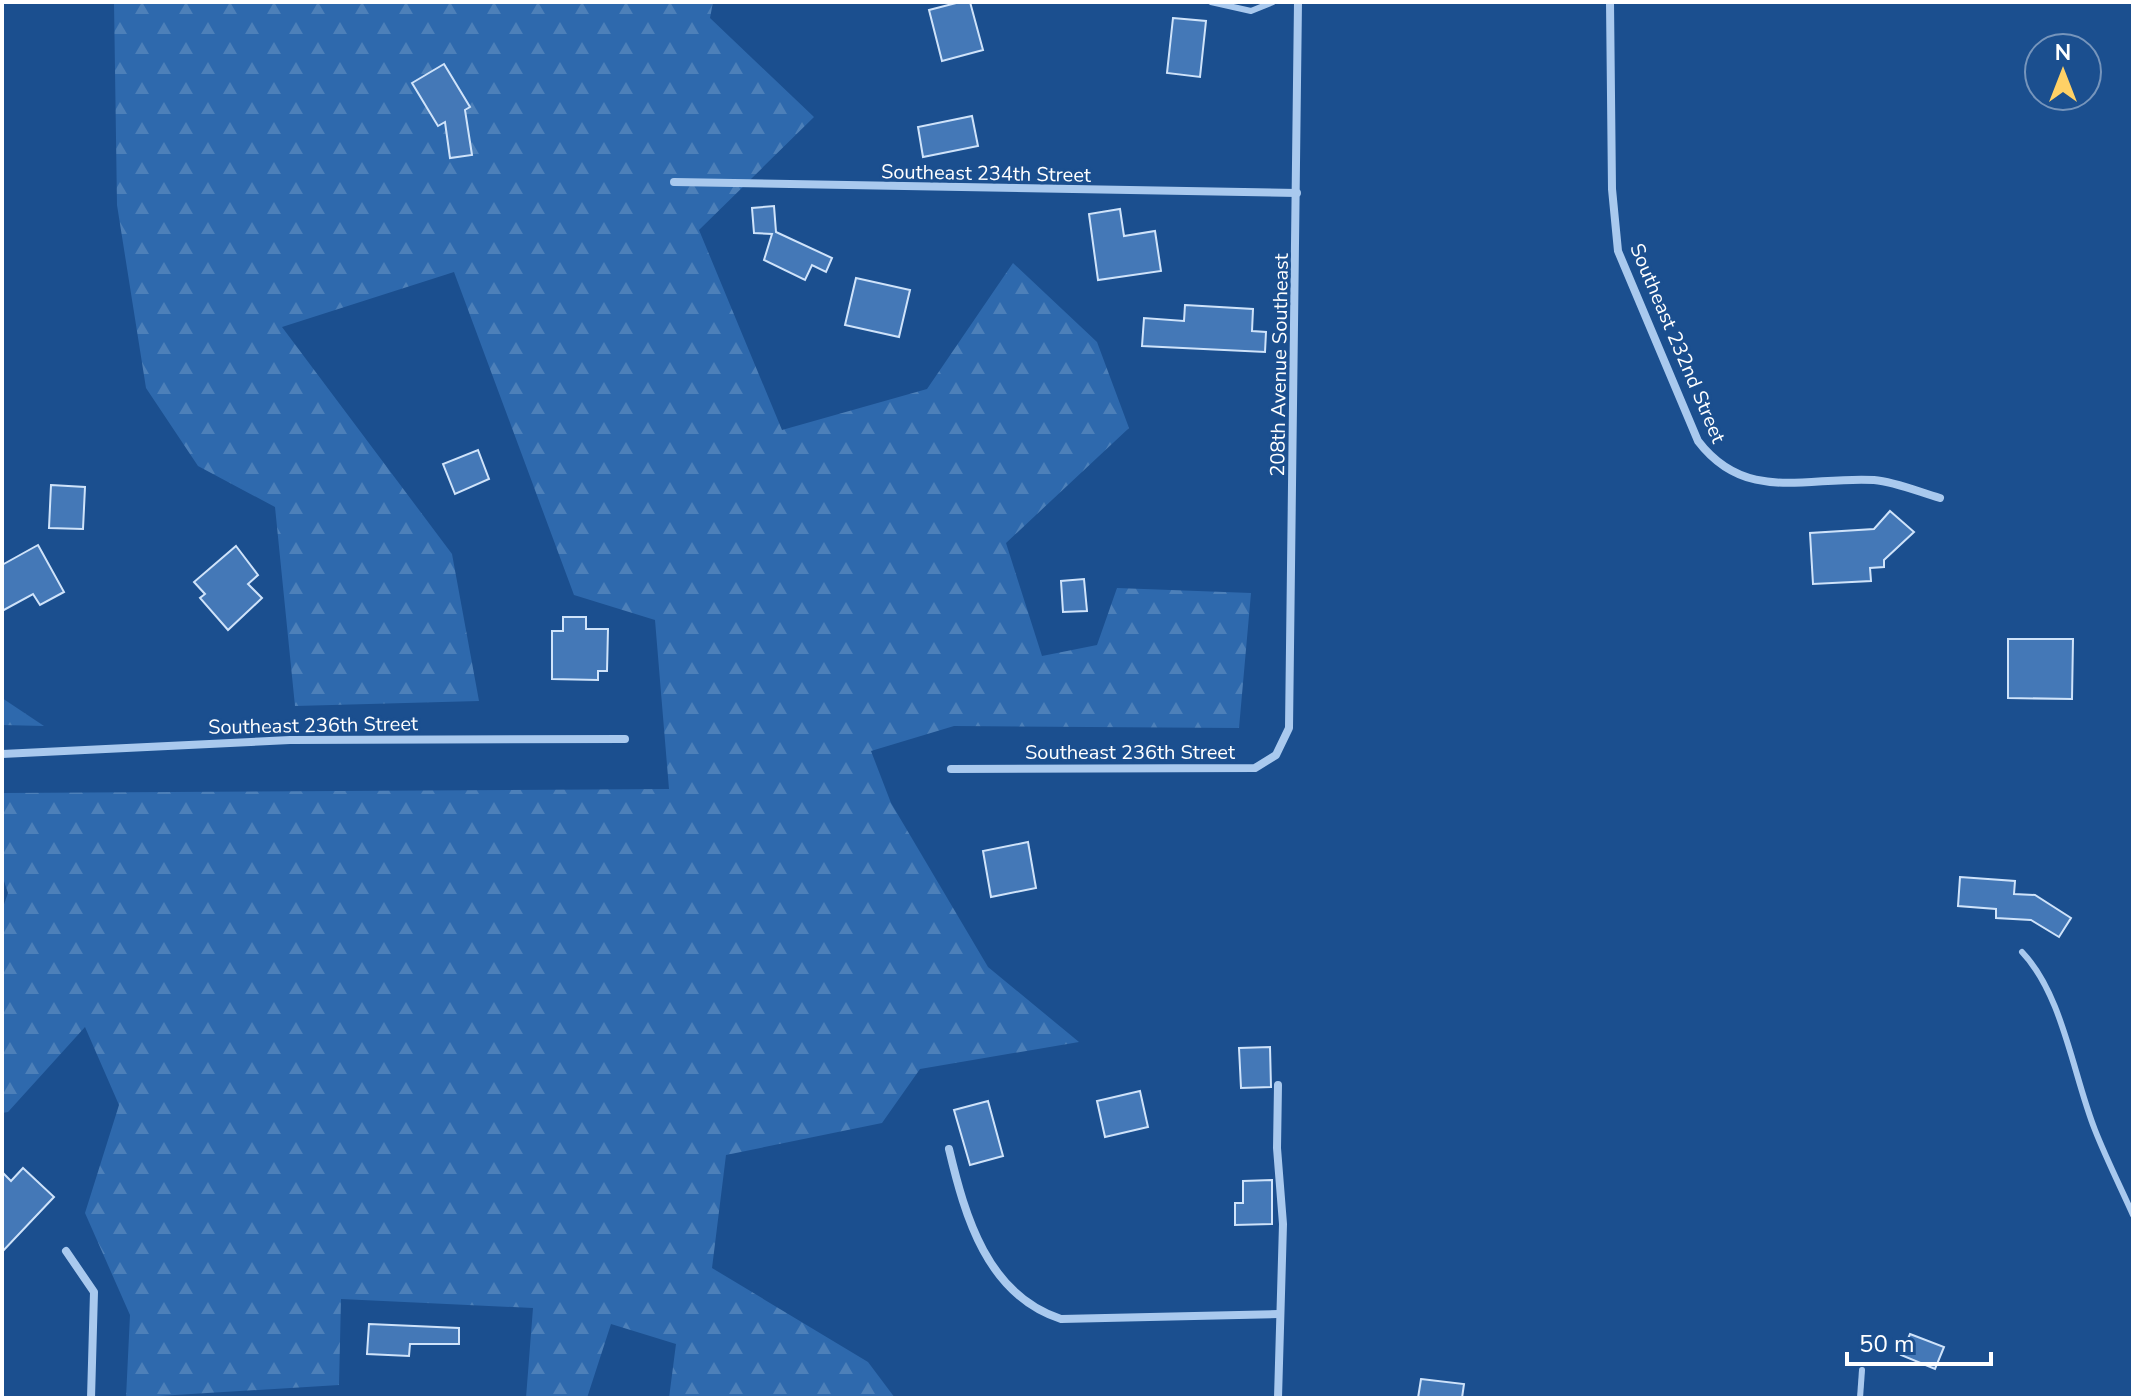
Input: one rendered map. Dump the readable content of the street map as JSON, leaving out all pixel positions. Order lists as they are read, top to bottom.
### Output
{
  "streets": {
    "street": [
      "Southeast 234th Street",
      "Southeast 232nd Street",
      "208th Avenue Southeast",
      "Southeast 236th Street"
    ]
  },
  "crossings": [
    ["Southeast 234th Street", "208th Avenue Southeast"],
    ["208th Avenue Southeast", "Southeast 236th Street"]
  ],
  "scale_bar": "50 m",
  "north": "top"
}
